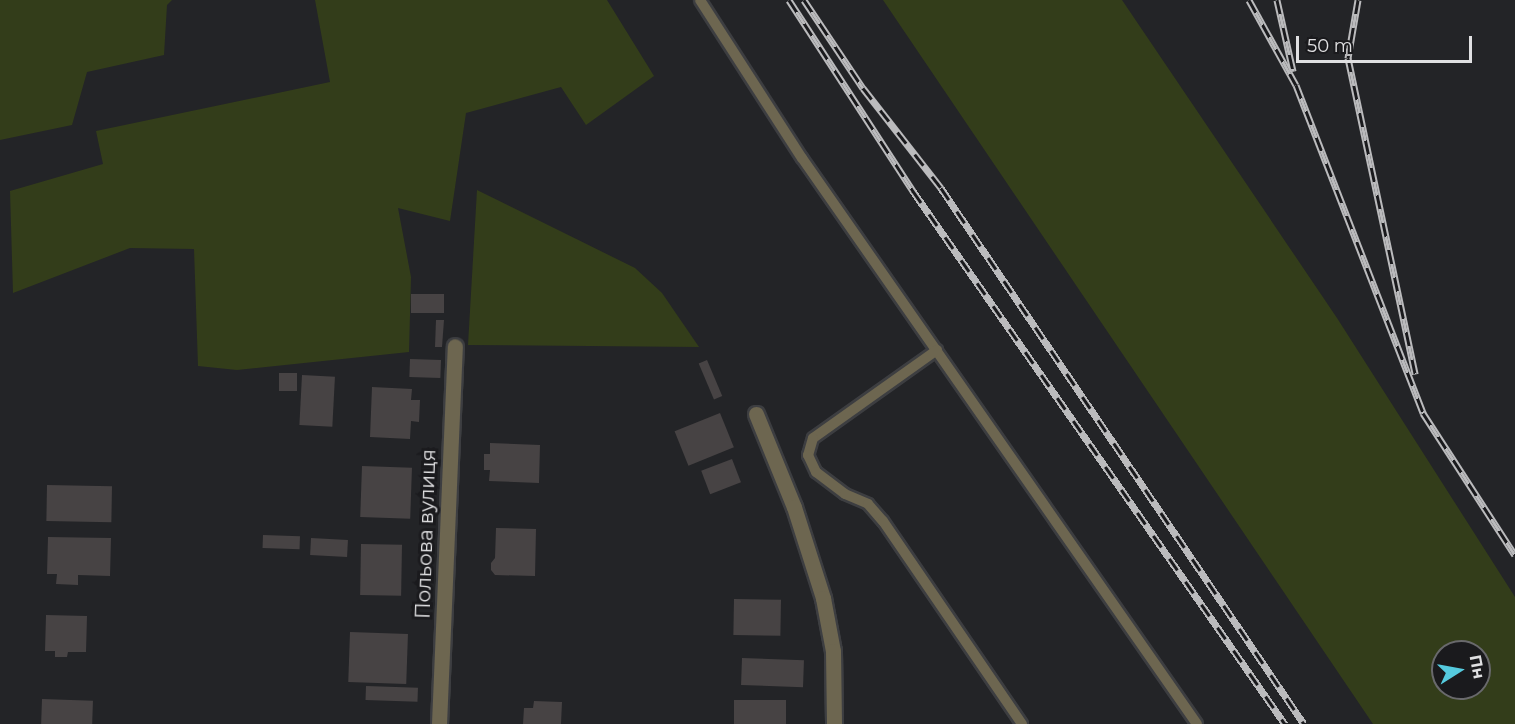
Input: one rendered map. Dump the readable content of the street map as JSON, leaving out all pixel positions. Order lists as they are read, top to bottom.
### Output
{
  "streets": {
    "street": ["Польова вулиця"]
  },
  "scale_bar": "50 m",
  "north": "right"
}
